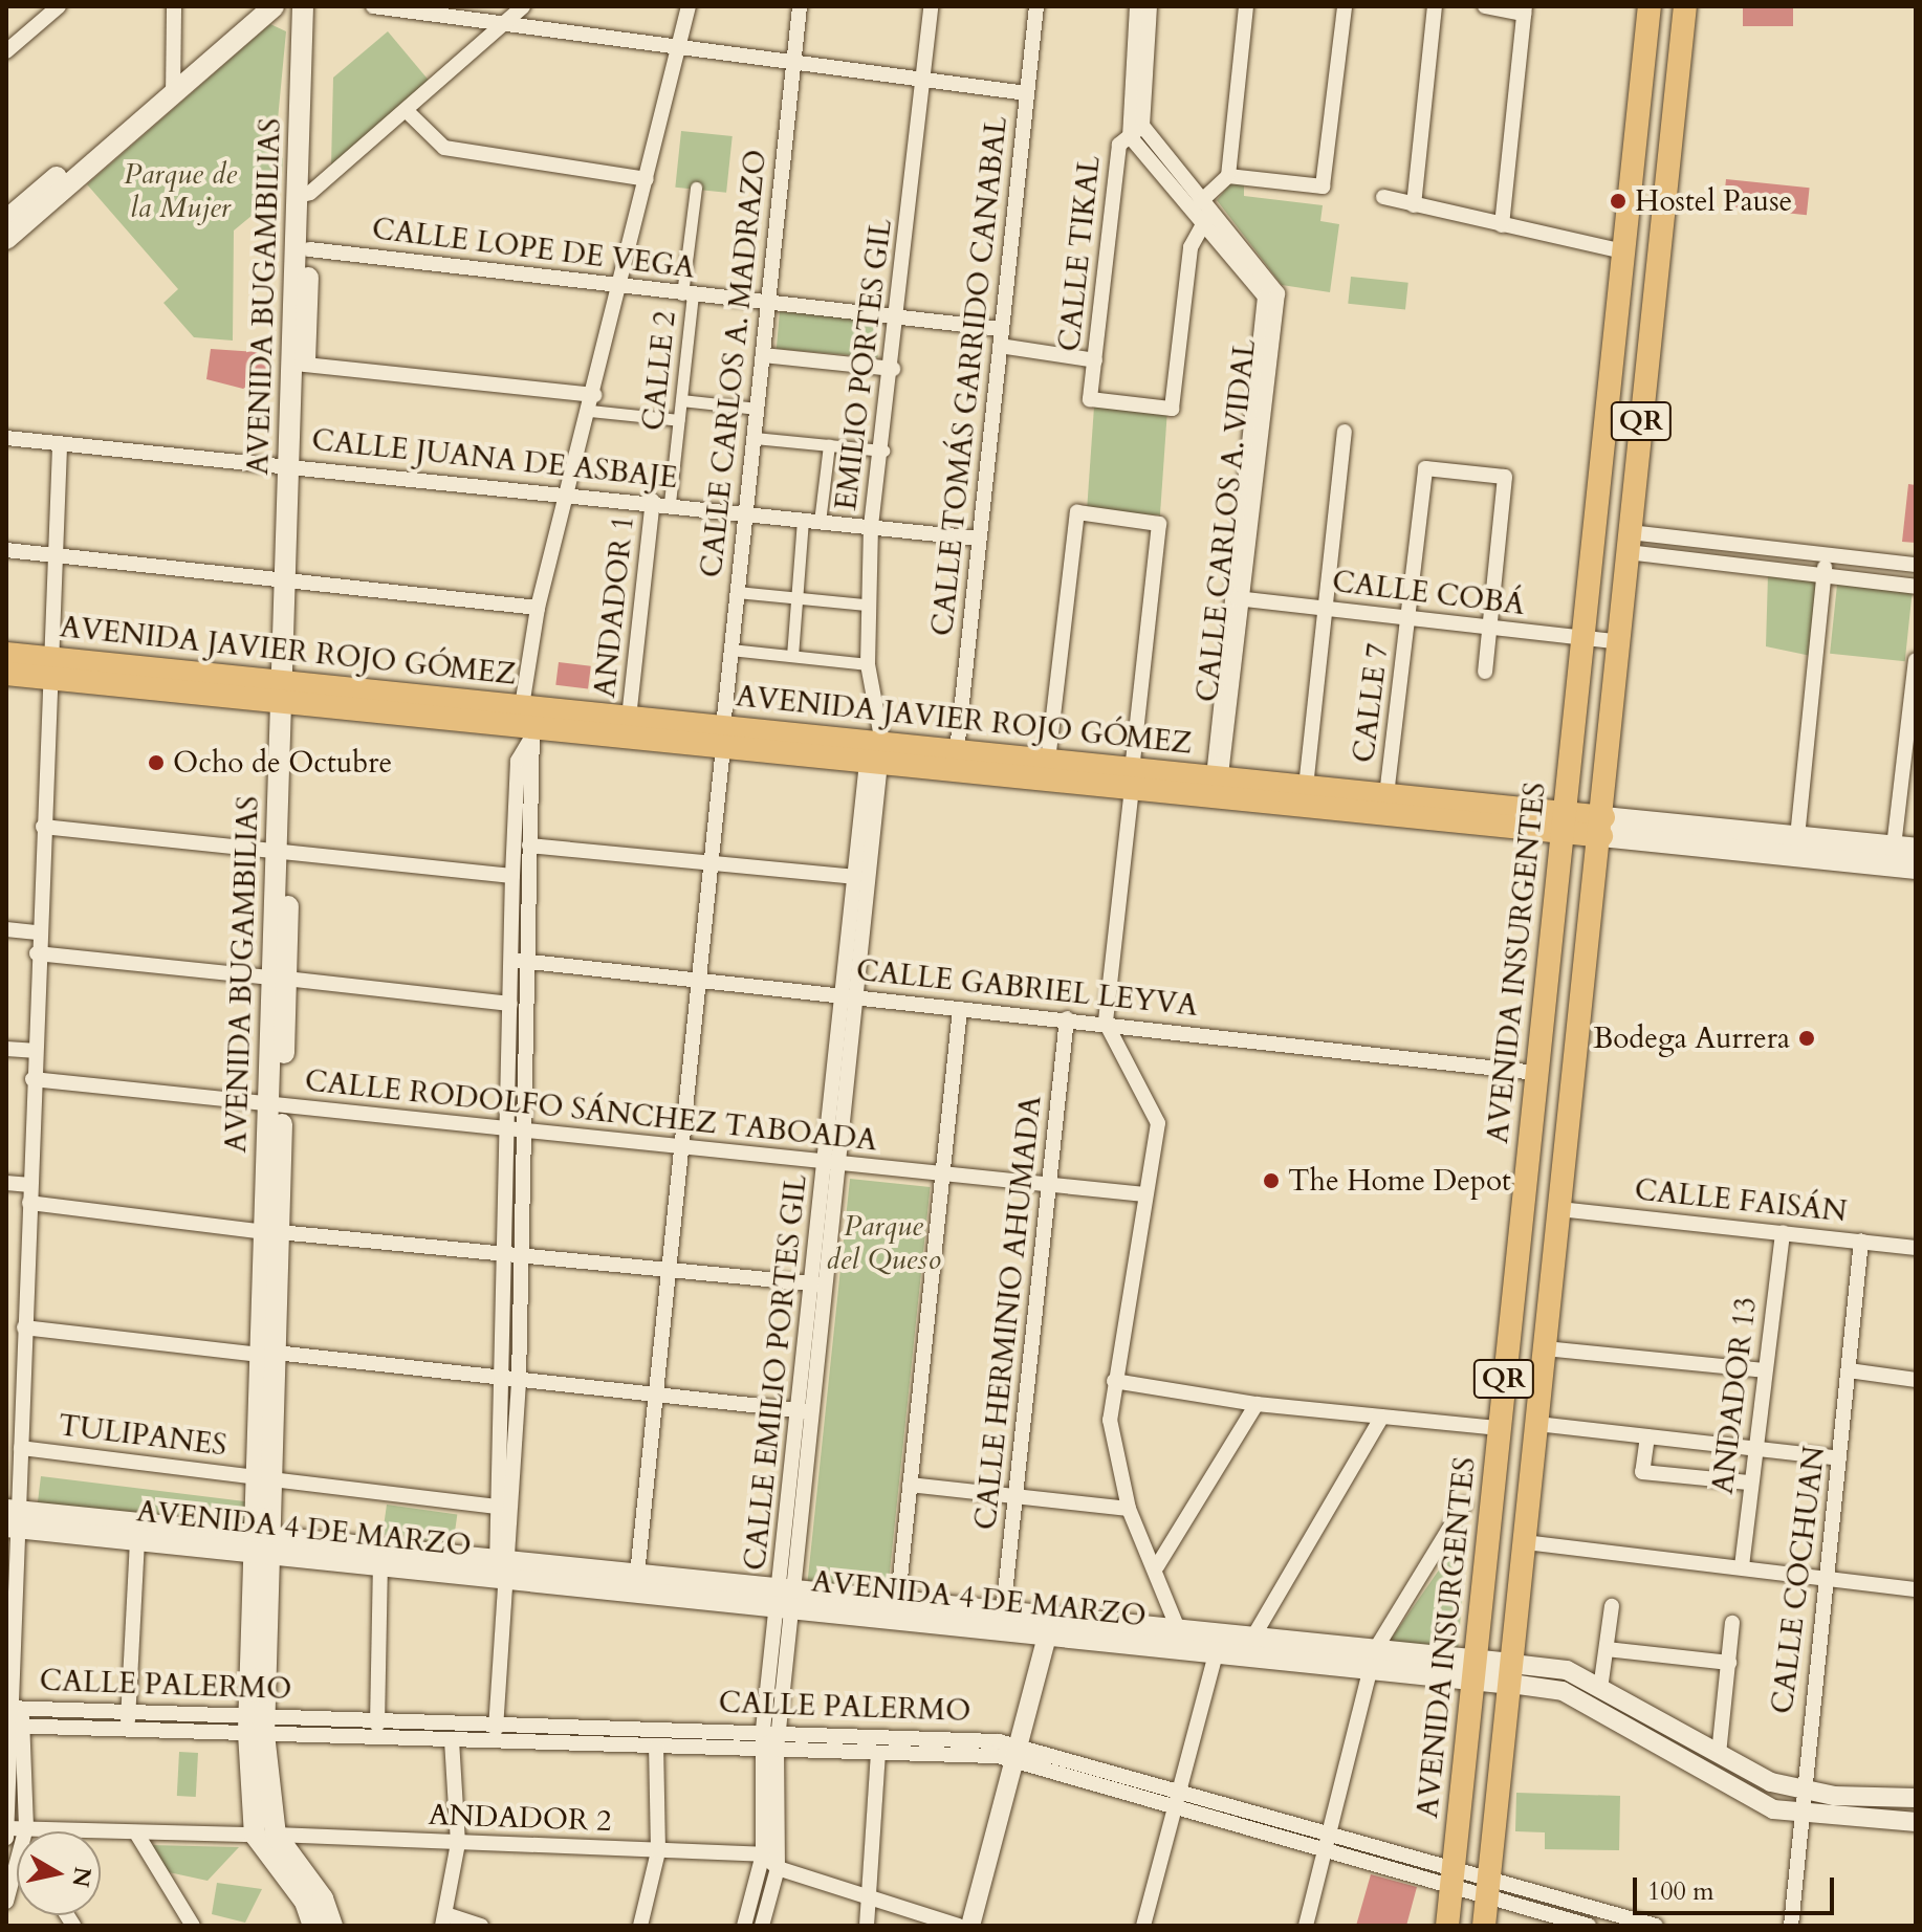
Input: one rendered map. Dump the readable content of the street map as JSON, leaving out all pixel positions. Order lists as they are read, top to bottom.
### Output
{
  "streets": {
    "main road": [
      "AVENIDA BUGAMBILIAS",
      "QR",
      "AVENIDA JAVIER ROJO GÓMEZ",
      "AVENIDA INSURGENTES",
      "AVENIDA 4 DE MARZO"
    ],
    "street": [
      "CALLE LOPE DE VEGA",
      "CALLE TIKAL",
      "CALLE CARLOS A. MADRAZO",
      "EMILIO PORTES GIL",
      "CALLE 2",
      "CALLE TOMÁS GARRIDO CANABAL",
      "CALLE JUANA DE ASBAJE",
      "CALLE CARLOS A. VIDAL",
      "CALLE COBÁ",
      "ANDADOR 1",
      "CALLE 7",
      "CALLE GABRIEL LEYVA",
      "CALLE RODOLFO SÁNCHEZ TABOADA",
      "CALLE FAISÁN",
      "CALLE HERMINIO AHUMADA",
      "CALLE EMILIO PORTES GIL",
      "ANDADOR 13",
      "TULIPANES",
      "CALLE COCHUAN",
      "CALLE PALERMO",
      "ANDADOR 2"
    ]
  },
  "crossings": [
    ["CALLE LOPE DE VEGA", "AVENIDA BUGAMBILIAS"],
    ["CALLE LOPE DE VEGA", "CALLE CARLOS A. MADRAZO"],
    ["CALLE LOPE DE VEGA", "EMILIO PORTES GIL"],
    ["CALLE LOPE DE VEGA", "CALLE 2"],
    ["CALLE LOPE DE VEGA", "CALLE TOMÁS GARRIDO CANABAL"],
    ["CALLE TIKAL", "CALLE CARLOS A. VIDAL"],
    ["AVENIDA BUGAMBILIAS", "CALLE JUANA DE ASBAJE"],
    ["AVENIDA BUGAMBILIAS", "AVENIDA JAVIER ROJO GÓMEZ"],
    ["AVENIDA BUGAMBILIAS", "CALLE RODOLFO SÁNCHEZ TABOADA"],
    ["AVENIDA BUGAMBILIAS", "TULIPANES"],
    ["AVENIDA BUGAMBILIAS", "AVENIDA 4 DE MARZO"],
    ["AVENIDA BUGAMBILIAS", "CALLE PALERMO"],
    ["AVENIDA BUGAMBILIAS", "ANDADOR 2"],
    ["CALLE CARLOS A. MADRAZO", "CALLE JUANA DE ASBAJE"],
    ["CALLE CARLOS A. MADRAZO", "AVENIDA JAVIER ROJO GÓMEZ"],
    ["CALLE CARLOS A. MADRAZO", "CALLE GABRIEL LEYVA"],
    ["CALLE CARLOS A. MADRAZO", "CALLE RODOLFO SÁNCHEZ TABOADA"],
    ["CALLE CARLOS A. MADRAZO", "AVENIDA 4 DE MARZO"],
    ["EMILIO PORTES GIL", "CALLE JUANA DE ASBAJE"],
    ["EMILIO PORTES GIL", "AVENIDA JAVIER ROJO GÓMEZ"],
    ["EMILIO PORTES GIL", "CALLE EMILIO PORTES GIL"],
    ["CALLE 2", "CALLE JUANA DE ASBAJE"],
    ["CALLE TOMÁS GARRIDO CANABAL", "CALLE JUANA DE ASBAJE"],
    ["CALLE TOMÁS GARRIDO CANABAL", "AVENIDA JAVIER ROJO GÓMEZ"],
    ["QR", "CALLE COBÁ"],
    ["QR", "AVENIDA JAVIER ROJO GÓMEZ"],
    ["QR", "CALLE FAISÁN"],
    ["QR", "AVENIDA 4 DE MARZO"],
    ["QR", "CALLE PALERMO"],
    ["CALLE JUANA DE ASBAJE", "ANDADOR 1"],
    ["CALLE CARLOS A. VIDAL", "CALLE COBÁ"],
    ["CALLE CARLOS A. VIDAL", "AVENIDA JAVIER ROJO GÓMEZ"],
    ["CALLE COBÁ", "CALLE 7"],
    ["CALLE COBÁ", "AVENIDA INSURGENTES"],
    ["ANDADOR 1", "AVENIDA JAVIER ROJO GÓMEZ"],
    ["AVENIDA JAVIER ROJO GÓMEZ", "CALLE 7"],
    ["AVENIDA JAVIER ROJO GÓMEZ", "AVENIDA INSURGENTES"],
    ["AVENIDA JAVIER ROJO GÓMEZ", "CALLE EMILIO PORTES GIL"],
    ["AVENIDA INSURGENTES", "CALLE GABRIEL LEYVA"],
    ["AVENIDA INSURGENTES", "AVENIDA 4 DE MARZO"],
    ["AVENIDA INSURGENTES", "CALLE PALERMO"],
    ["CALLE GABRIEL LEYVA", "CALLE HERMINIO AHUMADA"],
    ["CALLE GABRIEL LEYVA", "CALLE EMILIO PORTES GIL"],
    ["CALLE RODOLFO SÁNCHEZ TABOADA", "CALLE HERMINIO AHUMADA"],
    ["CALLE RODOLFO SÁNCHEZ TABOADA", "CALLE EMILIO PORTES GIL"],
    ["CALLE FAISÁN", "ANDADOR 13"],
    ["CALLE FAISÁN", "CALLE COCHUAN"],
    ["CALLE HERMINIO AHUMADA", "AVENIDA 4 DE MARZO"],
    ["CALLE EMILIO PORTES GIL", "AVENIDA 4 DE MARZO"],
    ["AVENIDA 4 DE MARZO", "CALLE COCHUAN"]
  ],
  "parks": ["Parque de la Mujer", "Parque del Queso"],
  "places": [
    "Hostel Pause",
    "Ocho de Octubre",
    "Bodega Aurrera",
    "The Home Depot"
  ],
  "scale_bar": "100 m",
  "north": "right"
}
